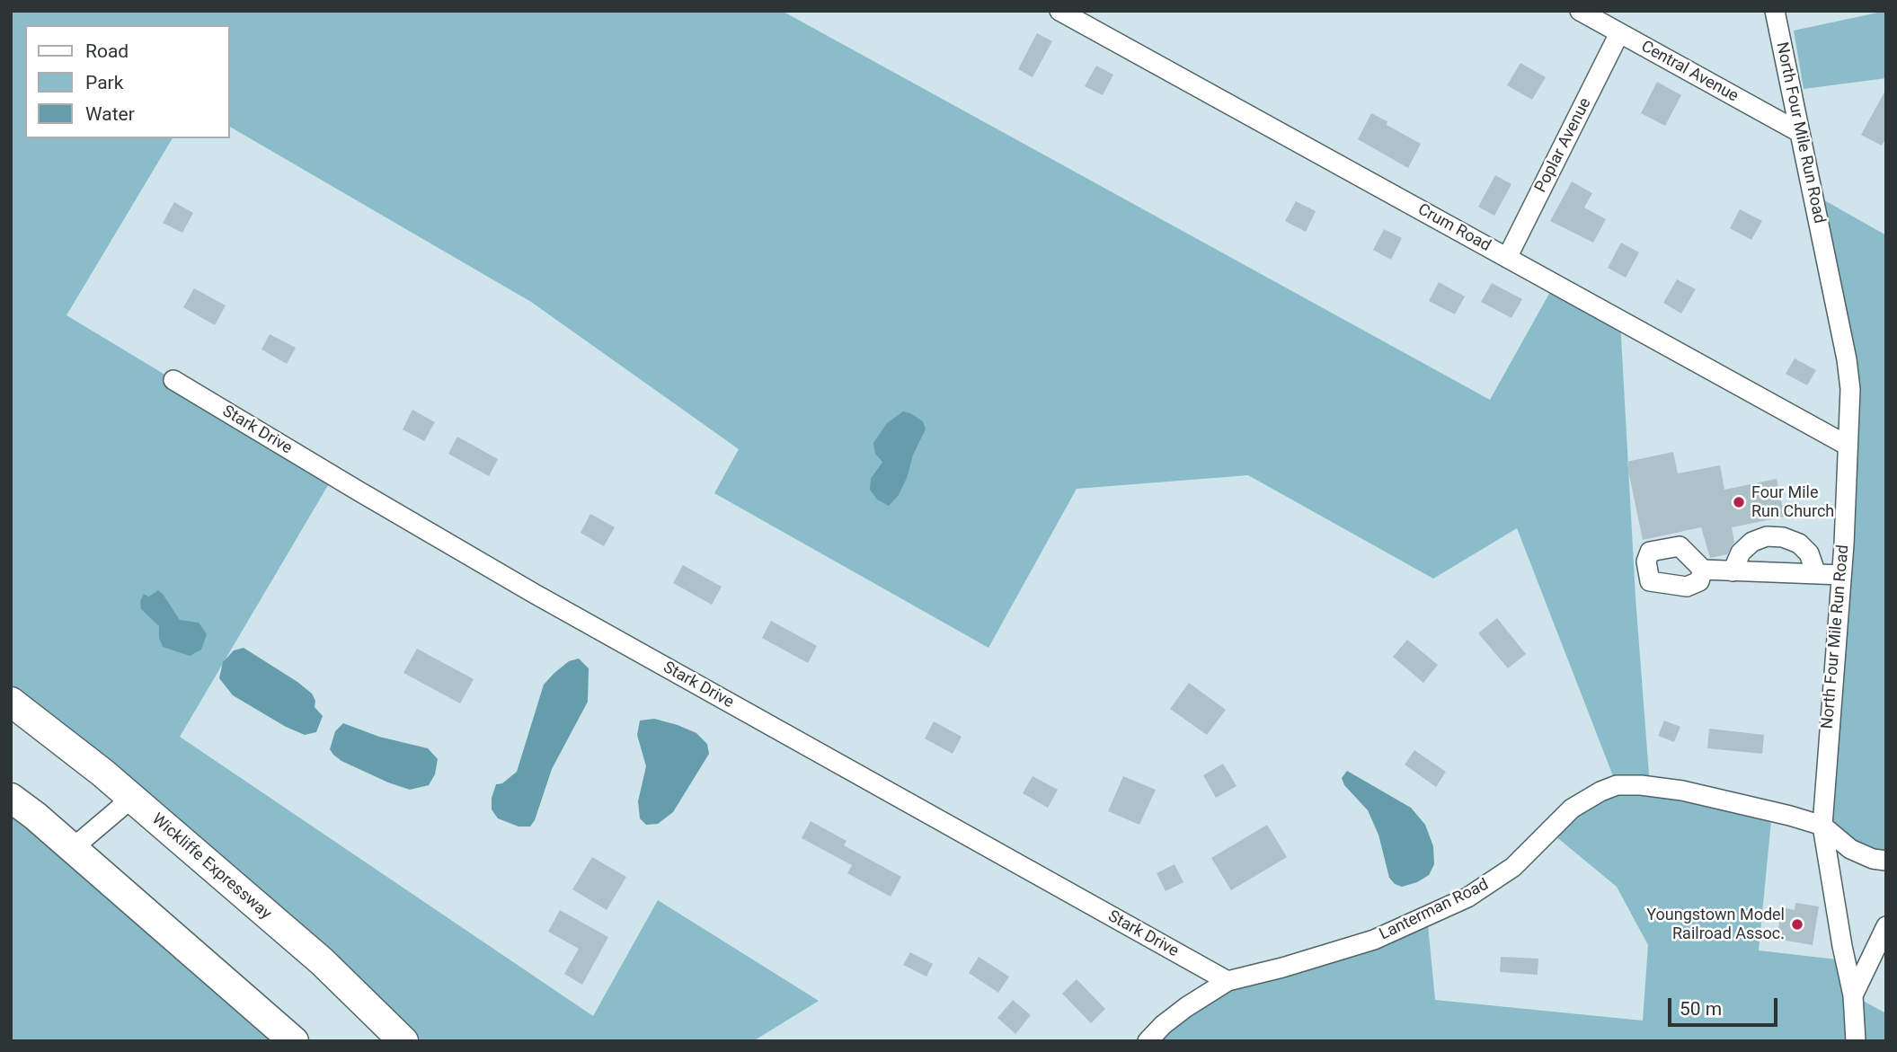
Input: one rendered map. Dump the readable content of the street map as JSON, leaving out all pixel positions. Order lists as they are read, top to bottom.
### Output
{
  "streets": {
    "highway": ["Wickliffe Expressway"],
    "street": [
      "Central Avenue",
      "North Four Mile Run Road",
      "Poplar Avenue",
      "Crum Road",
      "Stark Drive",
      "Lanterman Road"
    ]
  },
  "crossings": [
    ["Central Avenue", "North Four Mile Run Road"],
    ["Central Avenue", "Poplar Avenue"],
    ["North Four Mile Run Road", "Crum Road"],
    ["North Four Mile Run Road", "Lanterman Road"],
    ["Poplar Avenue", "Crum Road"],
    ["Stark Drive", "Lanterman Road"]
  ],
  "places": ["Four Mile Run Church", "Youngstown Model Railroad Assoc."],
  "legend": ["Road", "Park", "Water"],
  "scale_bar": "50 m"
}
